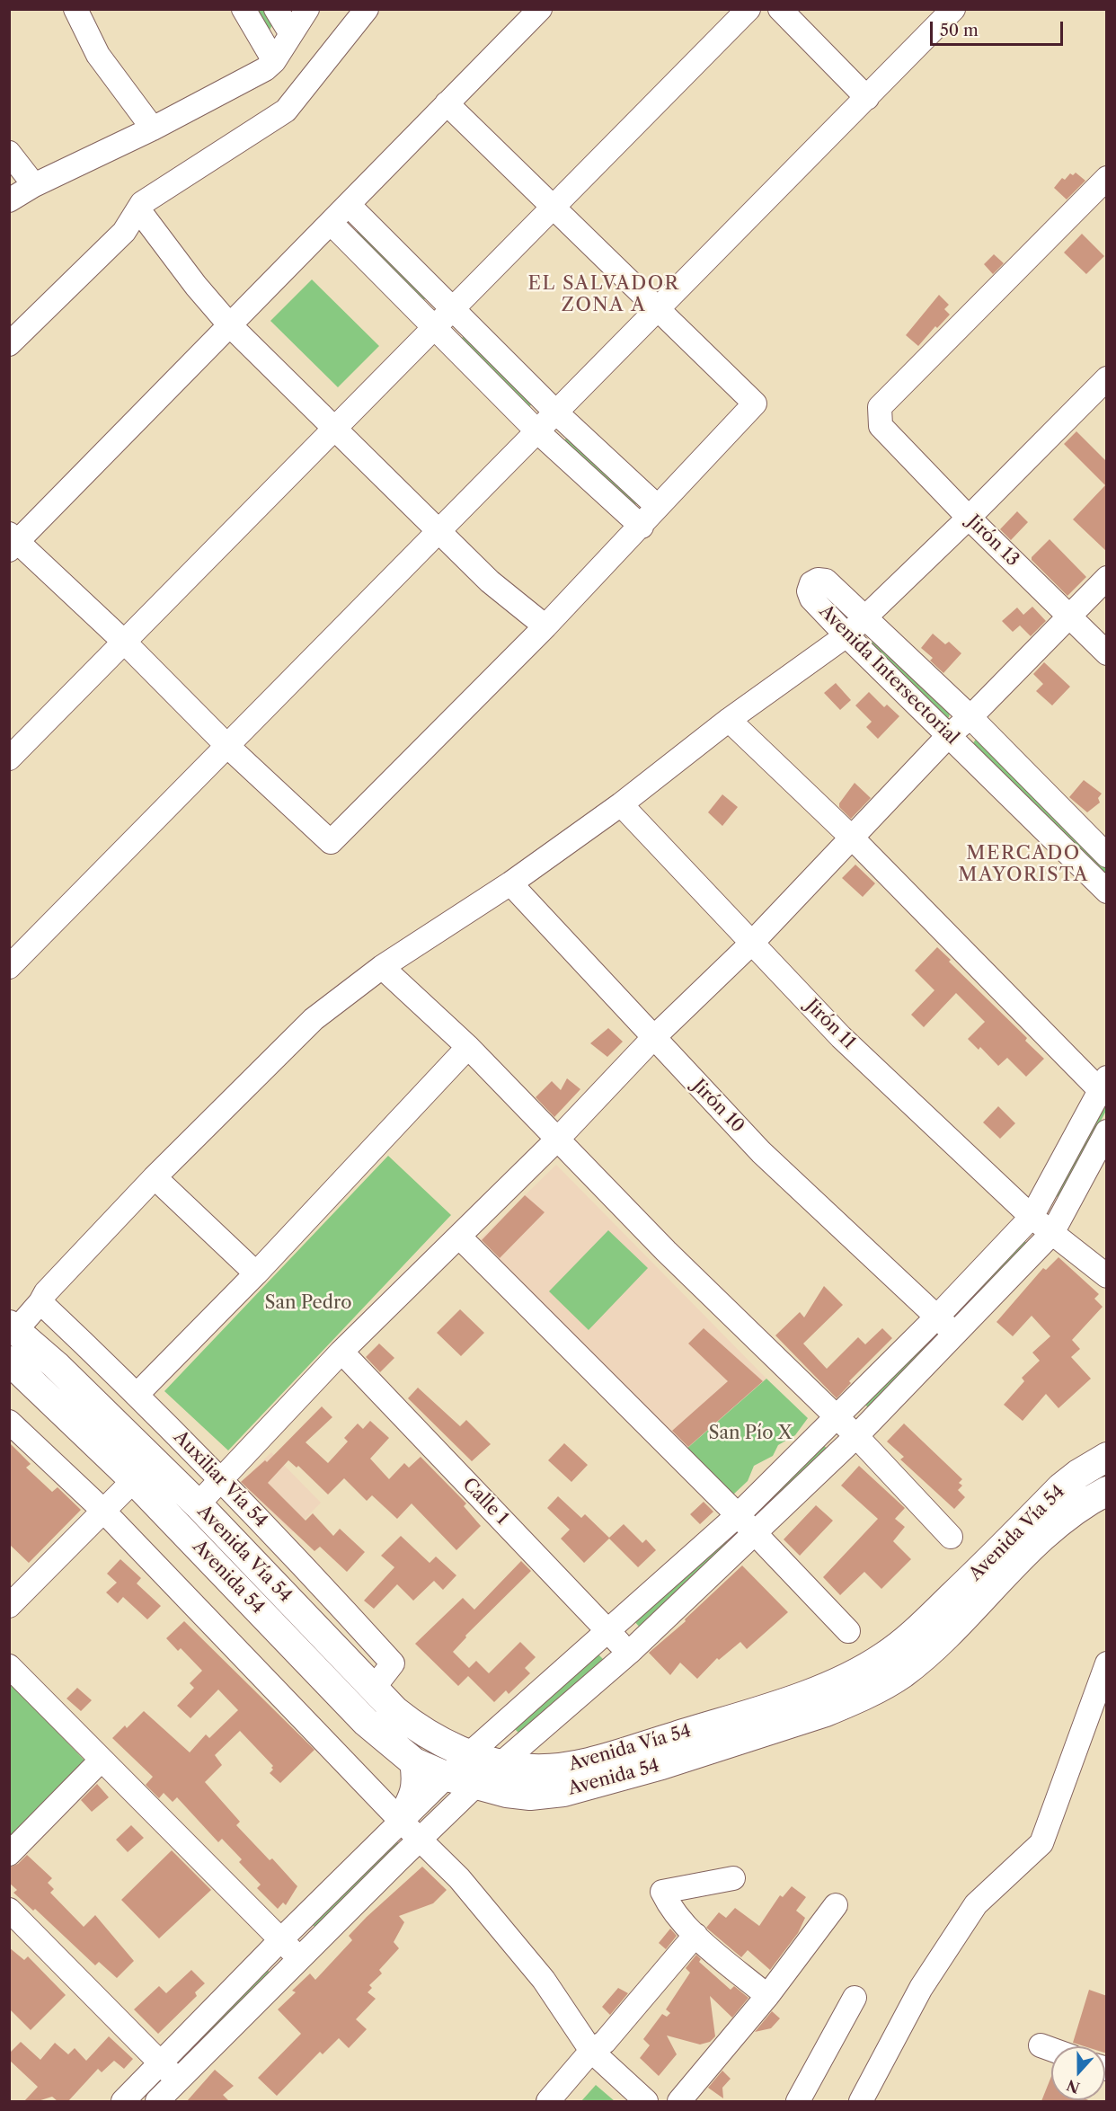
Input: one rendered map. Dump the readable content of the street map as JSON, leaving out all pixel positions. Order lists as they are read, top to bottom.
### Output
{
  "streets": {
    "main road": ["Avenida Vía 54", "Avenida 54"],
    "street": [
      "Jirón 13",
      "Avenida Intersectorial",
      "Jirón 11",
      "Jirón 10",
      "Auxiliar Vía 54",
      "Calle 1"
    ]
  },
  "crossings": [
    ["Auxiliar Vía 54", "Avenida Vía 54"]
  ],
  "districts": ["EL SALVADOR ZONA A", "MERCADO MAYORISTA"],
  "parks": ["San Pedro", "San Pío X"],
  "scale_bar": "50 m",
  "north": "bottom"
}
